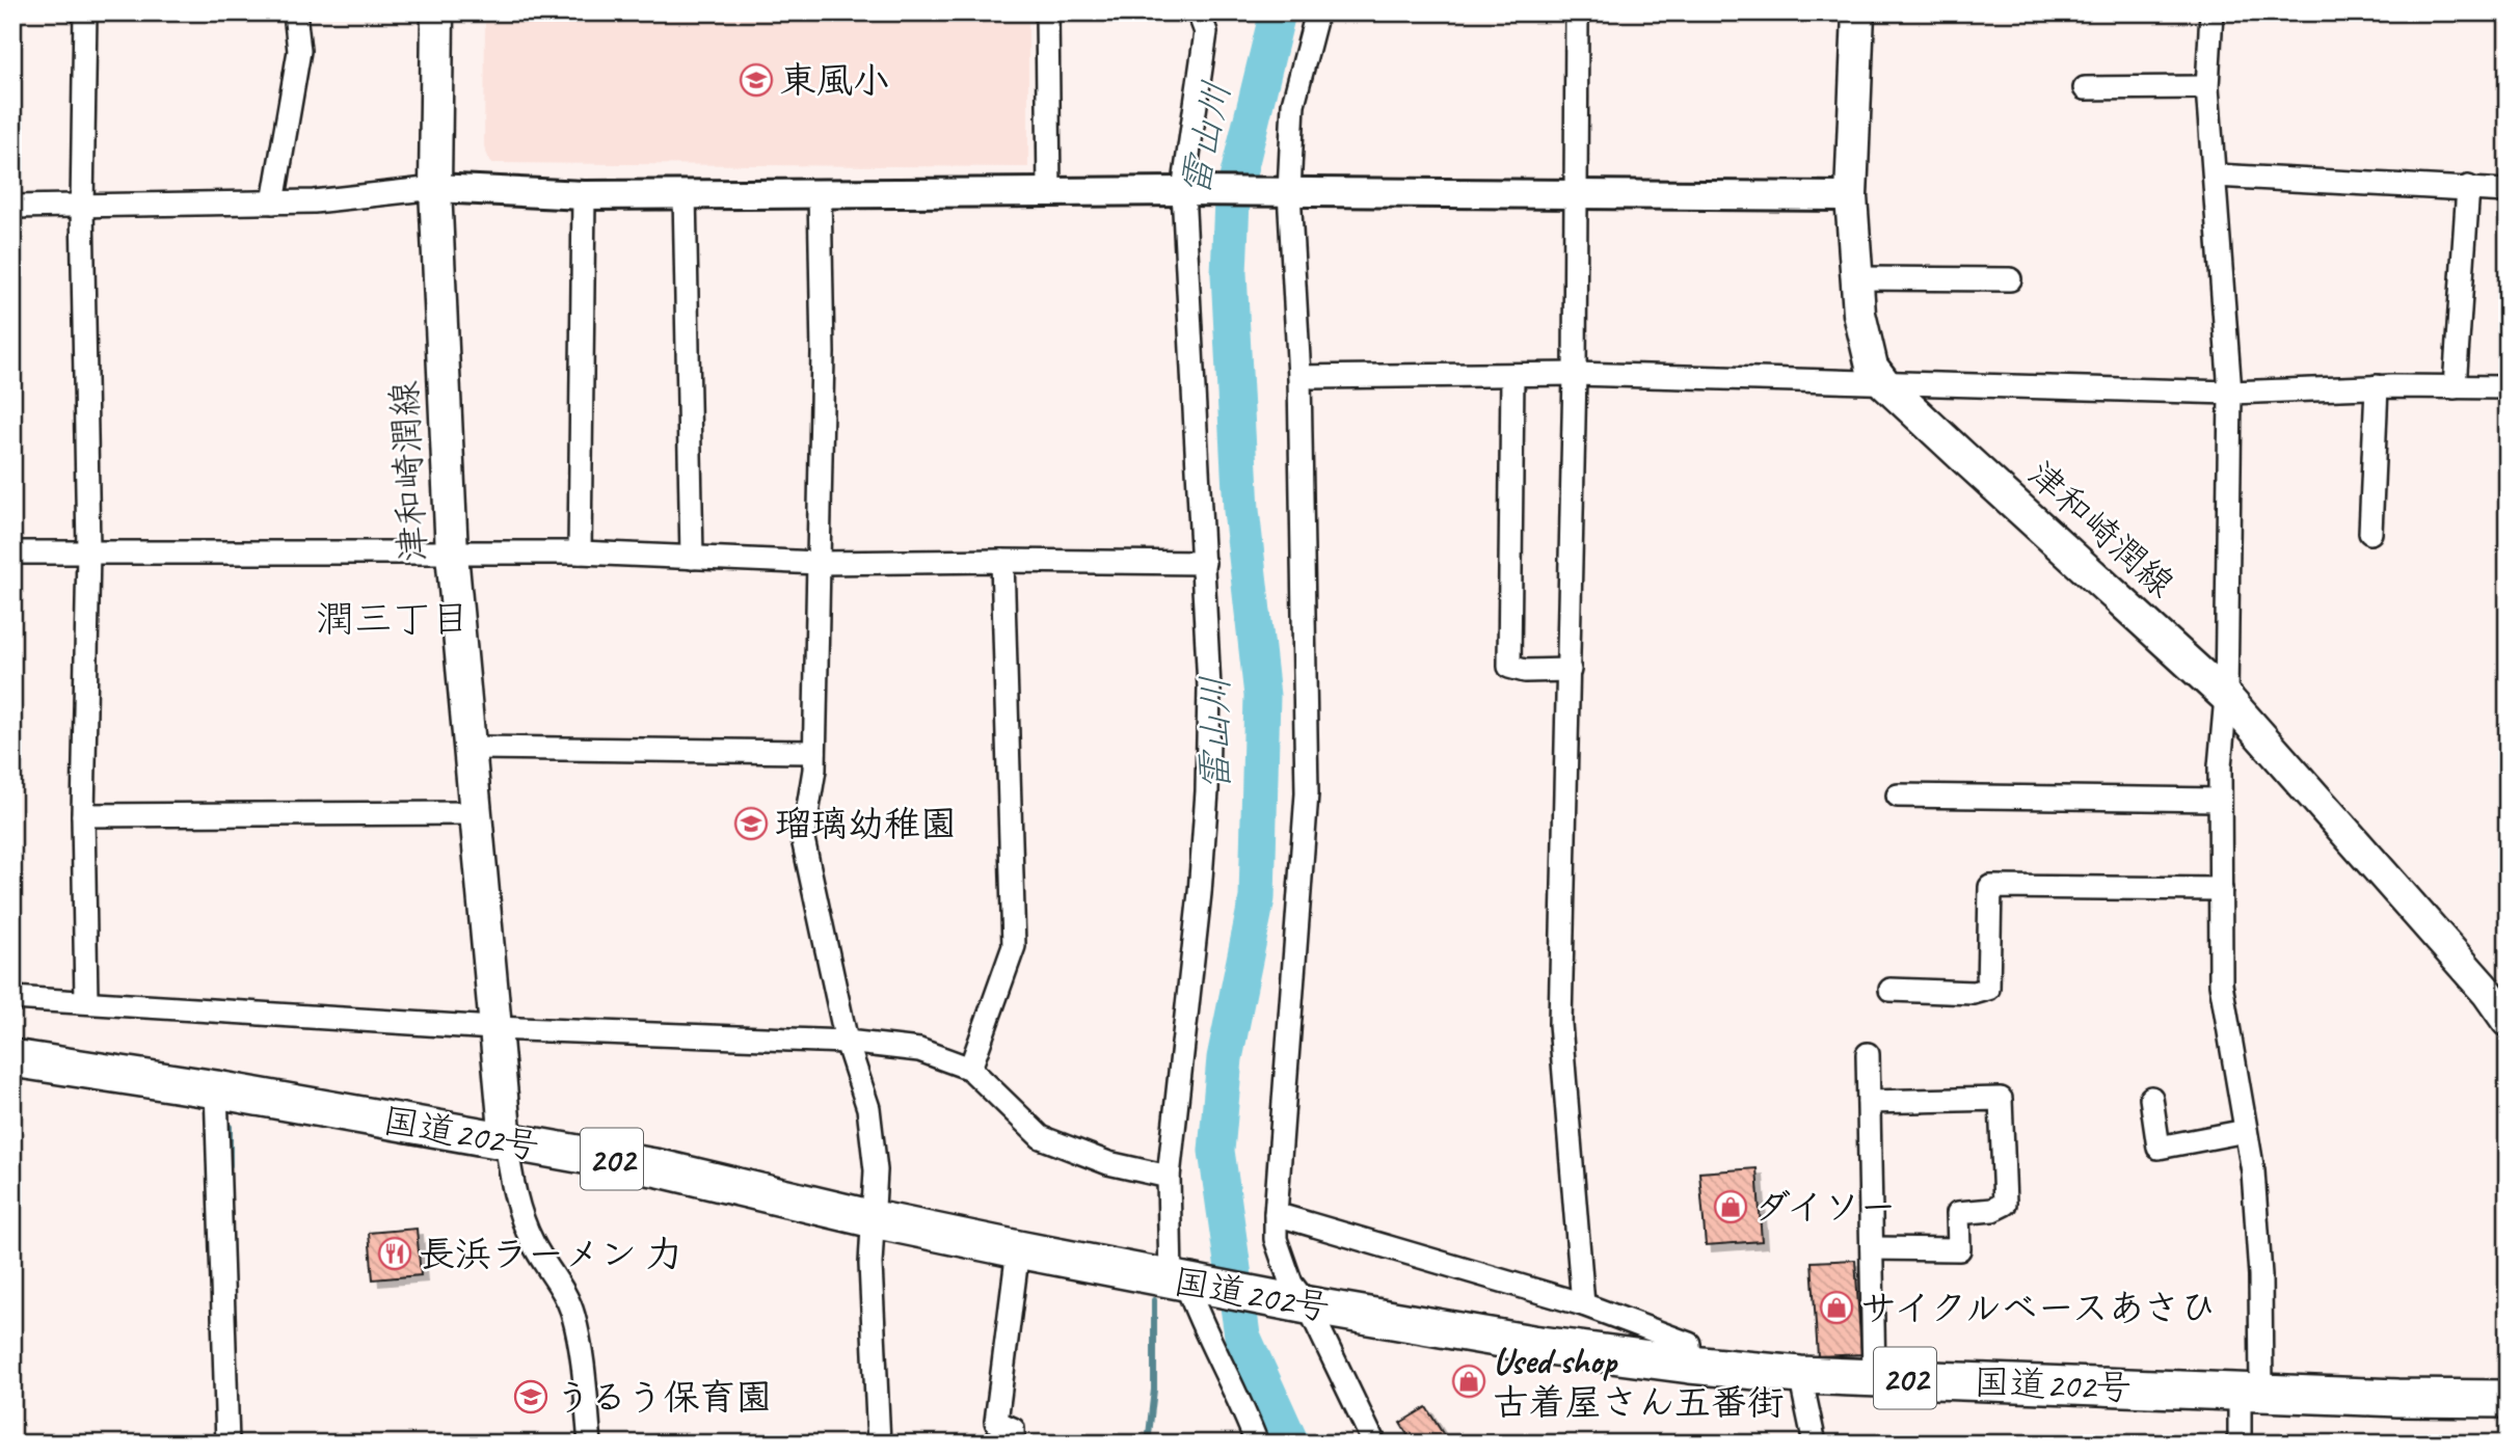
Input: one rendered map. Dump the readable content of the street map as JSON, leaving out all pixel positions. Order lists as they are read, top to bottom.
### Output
{
  "streets": {
    "highway": ["国道202号", "202"],
    "main road": ["津和崎潤線"]
  },
  "crossings": [
    ["津和崎潤線", "国道202号"]
  ],
  "districts": ["潤三丁目"],
  "water": ["雷山川"],
  "places": {
    "school or university": ["東風小", "瑠璃幼稚園", "うるう保育園"],
    "shop": ["ダイソー", "サイクルベースあさひ", "Used shop 古着屋さん五番街"],
    "restaurant": ["長浜ラーメン 力"]
  }
}
